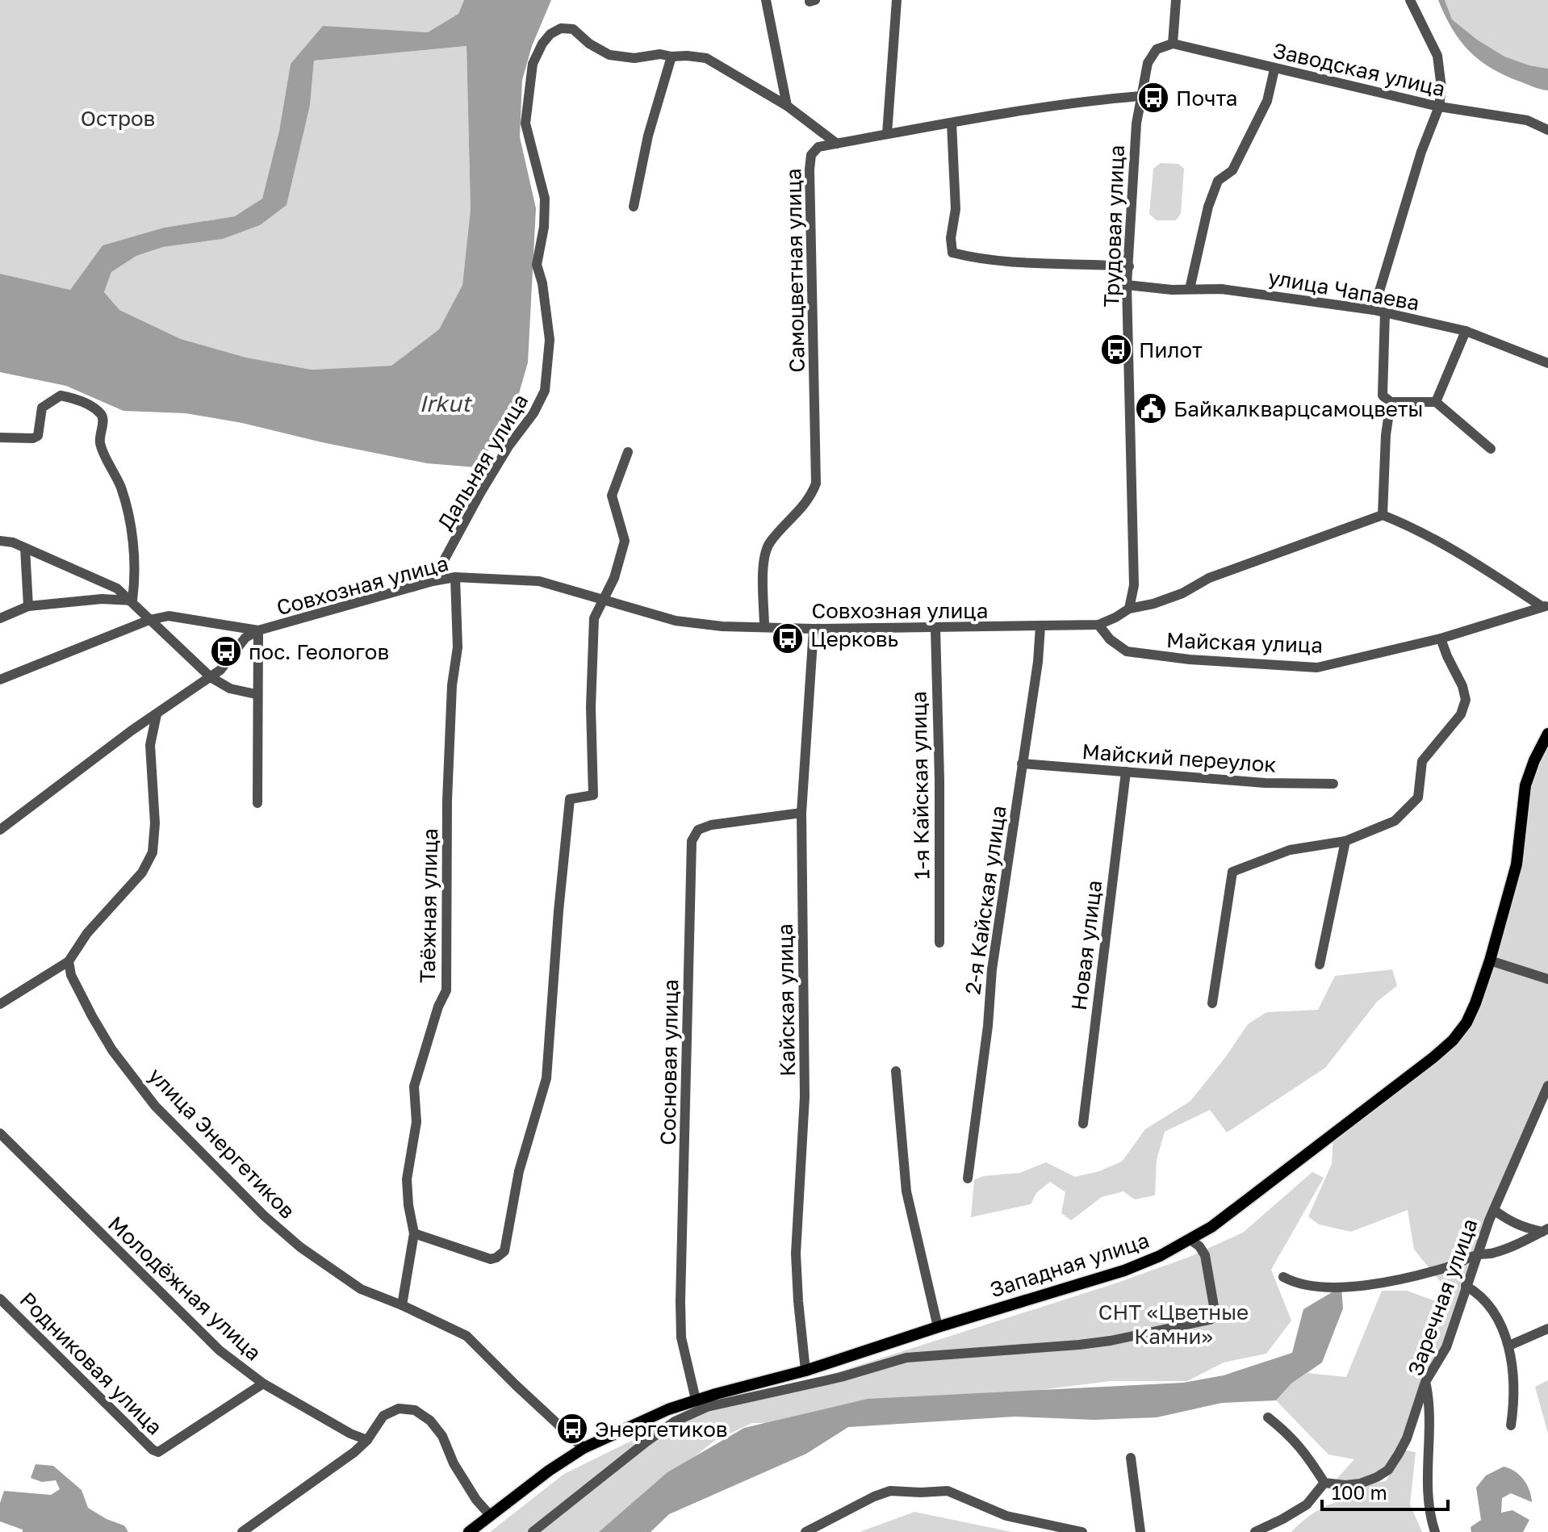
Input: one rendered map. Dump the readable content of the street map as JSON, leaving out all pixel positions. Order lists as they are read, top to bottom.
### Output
{
  "streets": {
    "main road": ["Западная улица"],
    "street": [
      "Заводская улица",
      "Трудовая улица",
      "Самоцветная улица",
      "улица Чапаева",
      "Дальняя улица",
      "Совхозная улица",
      "Майская улица",
      "Майский переулок",
      "1-я Кайская улица",
      "2-я Кайская улица",
      "Таёжная улица",
      "Новая улица",
      "Кайская улица",
      "Сосновая улица",
      "улица Энергетиков",
      "Молодёжная улица",
      "Заречная улица",
      "Родниковая улица"
    ]
  },
  "crossings": [
    ["Заводская улица", "Трудовая улица"],
    ["Трудовая улица", "Самоцветная улица"],
    ["Трудовая улица", "улица Чапаева"],
    ["Трудовая улица", "Совхозная улица"],
    ["Самоцветная улица", "Дальняя улица"],
    ["Самоцветная улица", "Совхозная улица"],
    ["Дальняя улица", "Совхозная улица"],
    ["Совхозная улица", "Майская улица"],
    ["Совхозная улица", "1-я Кайская улица"],
    ["Совхозная улица", "2-я Кайская улица"],
    ["Совхозная улица", "Таёжная улица"],
    ["Совхозная улица", "Кайская улица"],
    ["Майский переулок", "2-я Кайская улица"],
    ["Майский переулок", "Новая улица"],
    ["Таёжная улица", "улица Энергетиков"],
    ["Кайская улица", "Сосновая улица"],
    ["Кайская улица", "Западная улица"],
    ["Сосновая улица", "Западная улица"],
    ["улица Энергетиков", "Западная улица"],
    ["Молодёжная улица", "Родниковая улица"]
  ],
  "water": ["Irkut"],
  "parks": ["Остров", "СНТ «Цветные Камни»"],
  "places": {
    "bus stop": [
      "Почта",
      "Пилот",
      "Церковь",
      "пос. Геологов",
      "Энергетиков"
    ],
    "public building": ["Байкалкварцсамоцветы"]
  },
  "scale_bar": "100 m"
}
